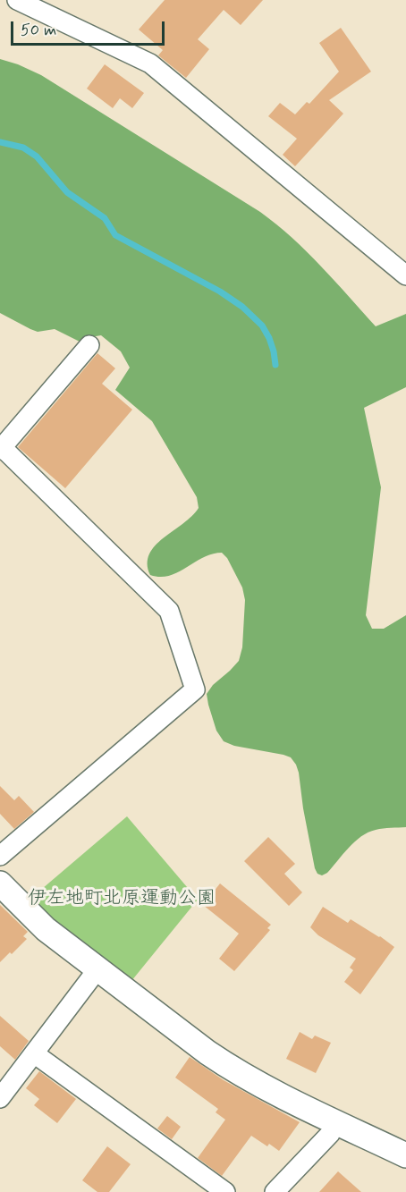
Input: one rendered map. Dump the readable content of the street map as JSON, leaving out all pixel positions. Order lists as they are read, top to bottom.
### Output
{
  "parks": ["伊左地町北原運動公園"],
  "scale_bar": "50 m"
}
